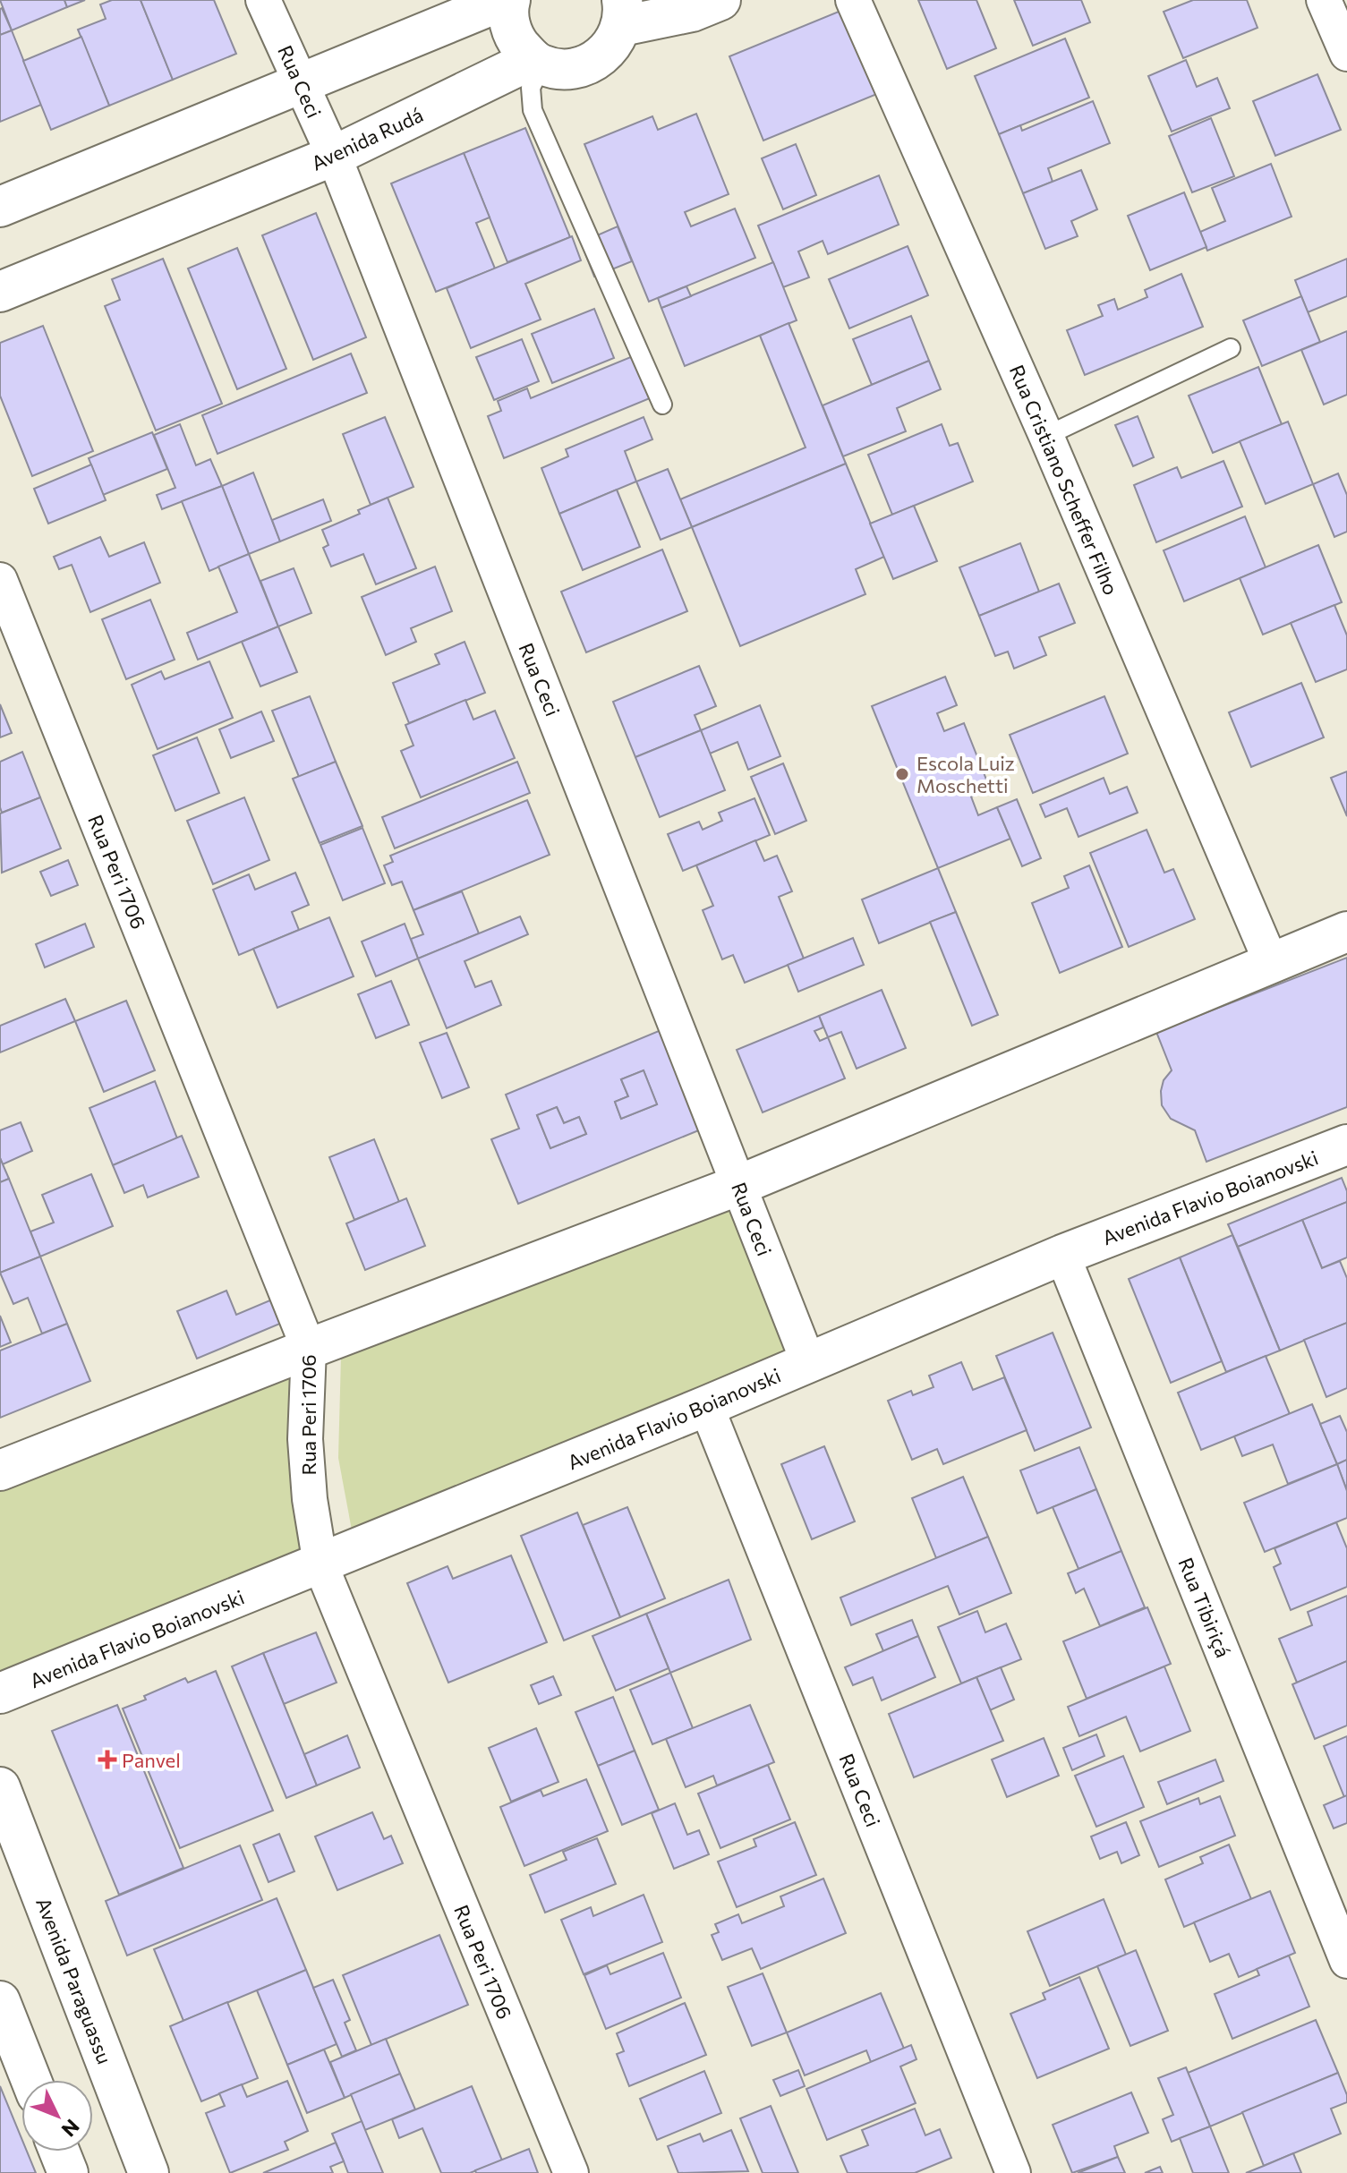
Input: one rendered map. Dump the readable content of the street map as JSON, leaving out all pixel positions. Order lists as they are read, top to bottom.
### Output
{
  "streets": {
    "street": [
      "Rua Ceci",
      "Avenida Rudá",
      "Rua Cristiano Scheffer Filho",
      "Rua Peri 1706",
      "Avenida Flavio Boianovski",
      "Rua Tibiriçá",
      "Avenida Paraguassu"
    ]
  },
  "crossings": [
    ["Rua Ceci", "Avenida Rudá"],
    ["Rua Ceci", "Avenida Flavio Boianovski"],
    ["Rua Peri 1706", "Avenida Flavio Boianovski"],
    ["Avenida Flavio Boianovski", "Rua Tibiriçá"]
  ],
  "places": {
    "other": ["Escola Luiz Moschetti"],
    "health": ["Panvel"]
  },
  "north": "bottom right"
}
